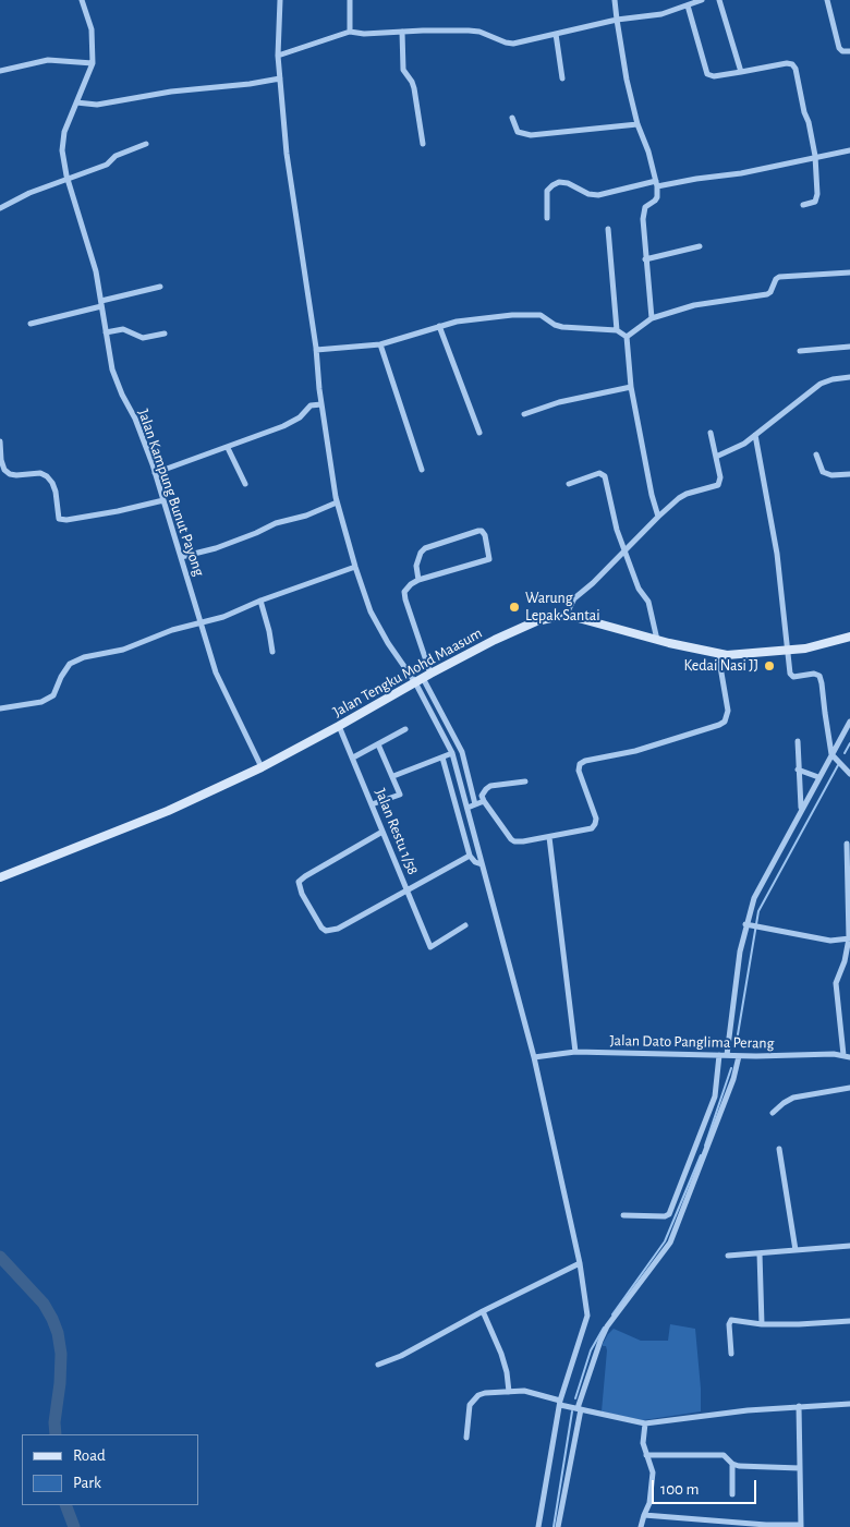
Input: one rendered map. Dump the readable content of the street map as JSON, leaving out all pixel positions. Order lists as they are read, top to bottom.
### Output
{
  "streets": {
    "main road": ["Jalan Tengku Mohd Maasum"],
    "street": ["Jalan Kampung Bunut Payong", "Jalan Restu 1/58", "Jalan Dato Panglima Perang"]
  },
  "crossings": [
    ["Jalan Kampung Bunut Payong", "Jalan Tengku Mohd Maasum"],
    ["Jalan Tengku Mohd Maasum", "Jalan Restu 1/58"]
  ],
  "places": ["Warung Lepak Santai", "Kedai Nasi JJ"],
  "legend": ["Road", "Park"],
  "scale_bar": "100 m"
}
